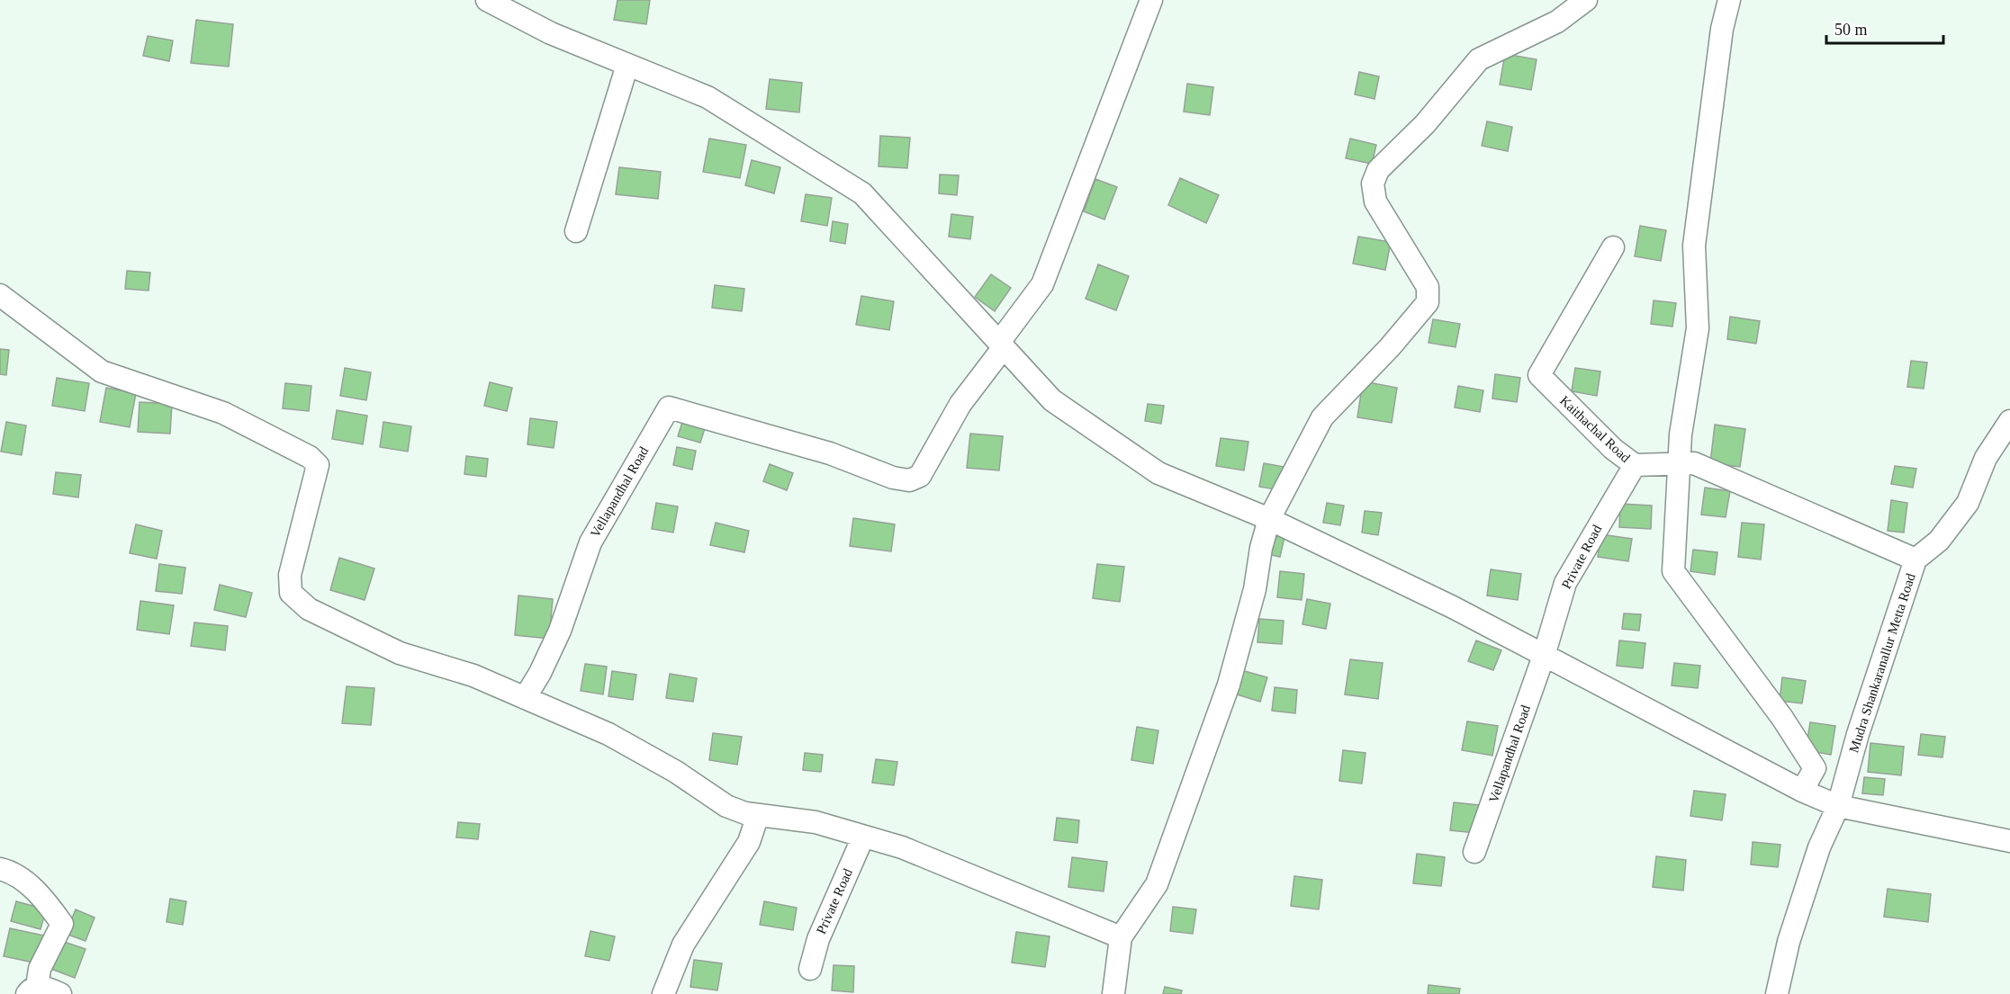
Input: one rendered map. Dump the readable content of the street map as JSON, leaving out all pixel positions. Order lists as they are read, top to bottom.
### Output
{
  "streets": {
    "street": [
      "Kaithachal Road",
      "Vellapandhal Road",
      "Private Road",
      "Mudra Shankaranallur Metta Road"
    ]
  },
  "crossings": [
    ["Kaithachal Road", "Private Road"],
    ["Kaithachal Road", "Mudra Shankaranallur Metta Road"],
    ["Vellapandhal Road", "Private Road"]
  ],
  "scale_bar": "50 m"
}
